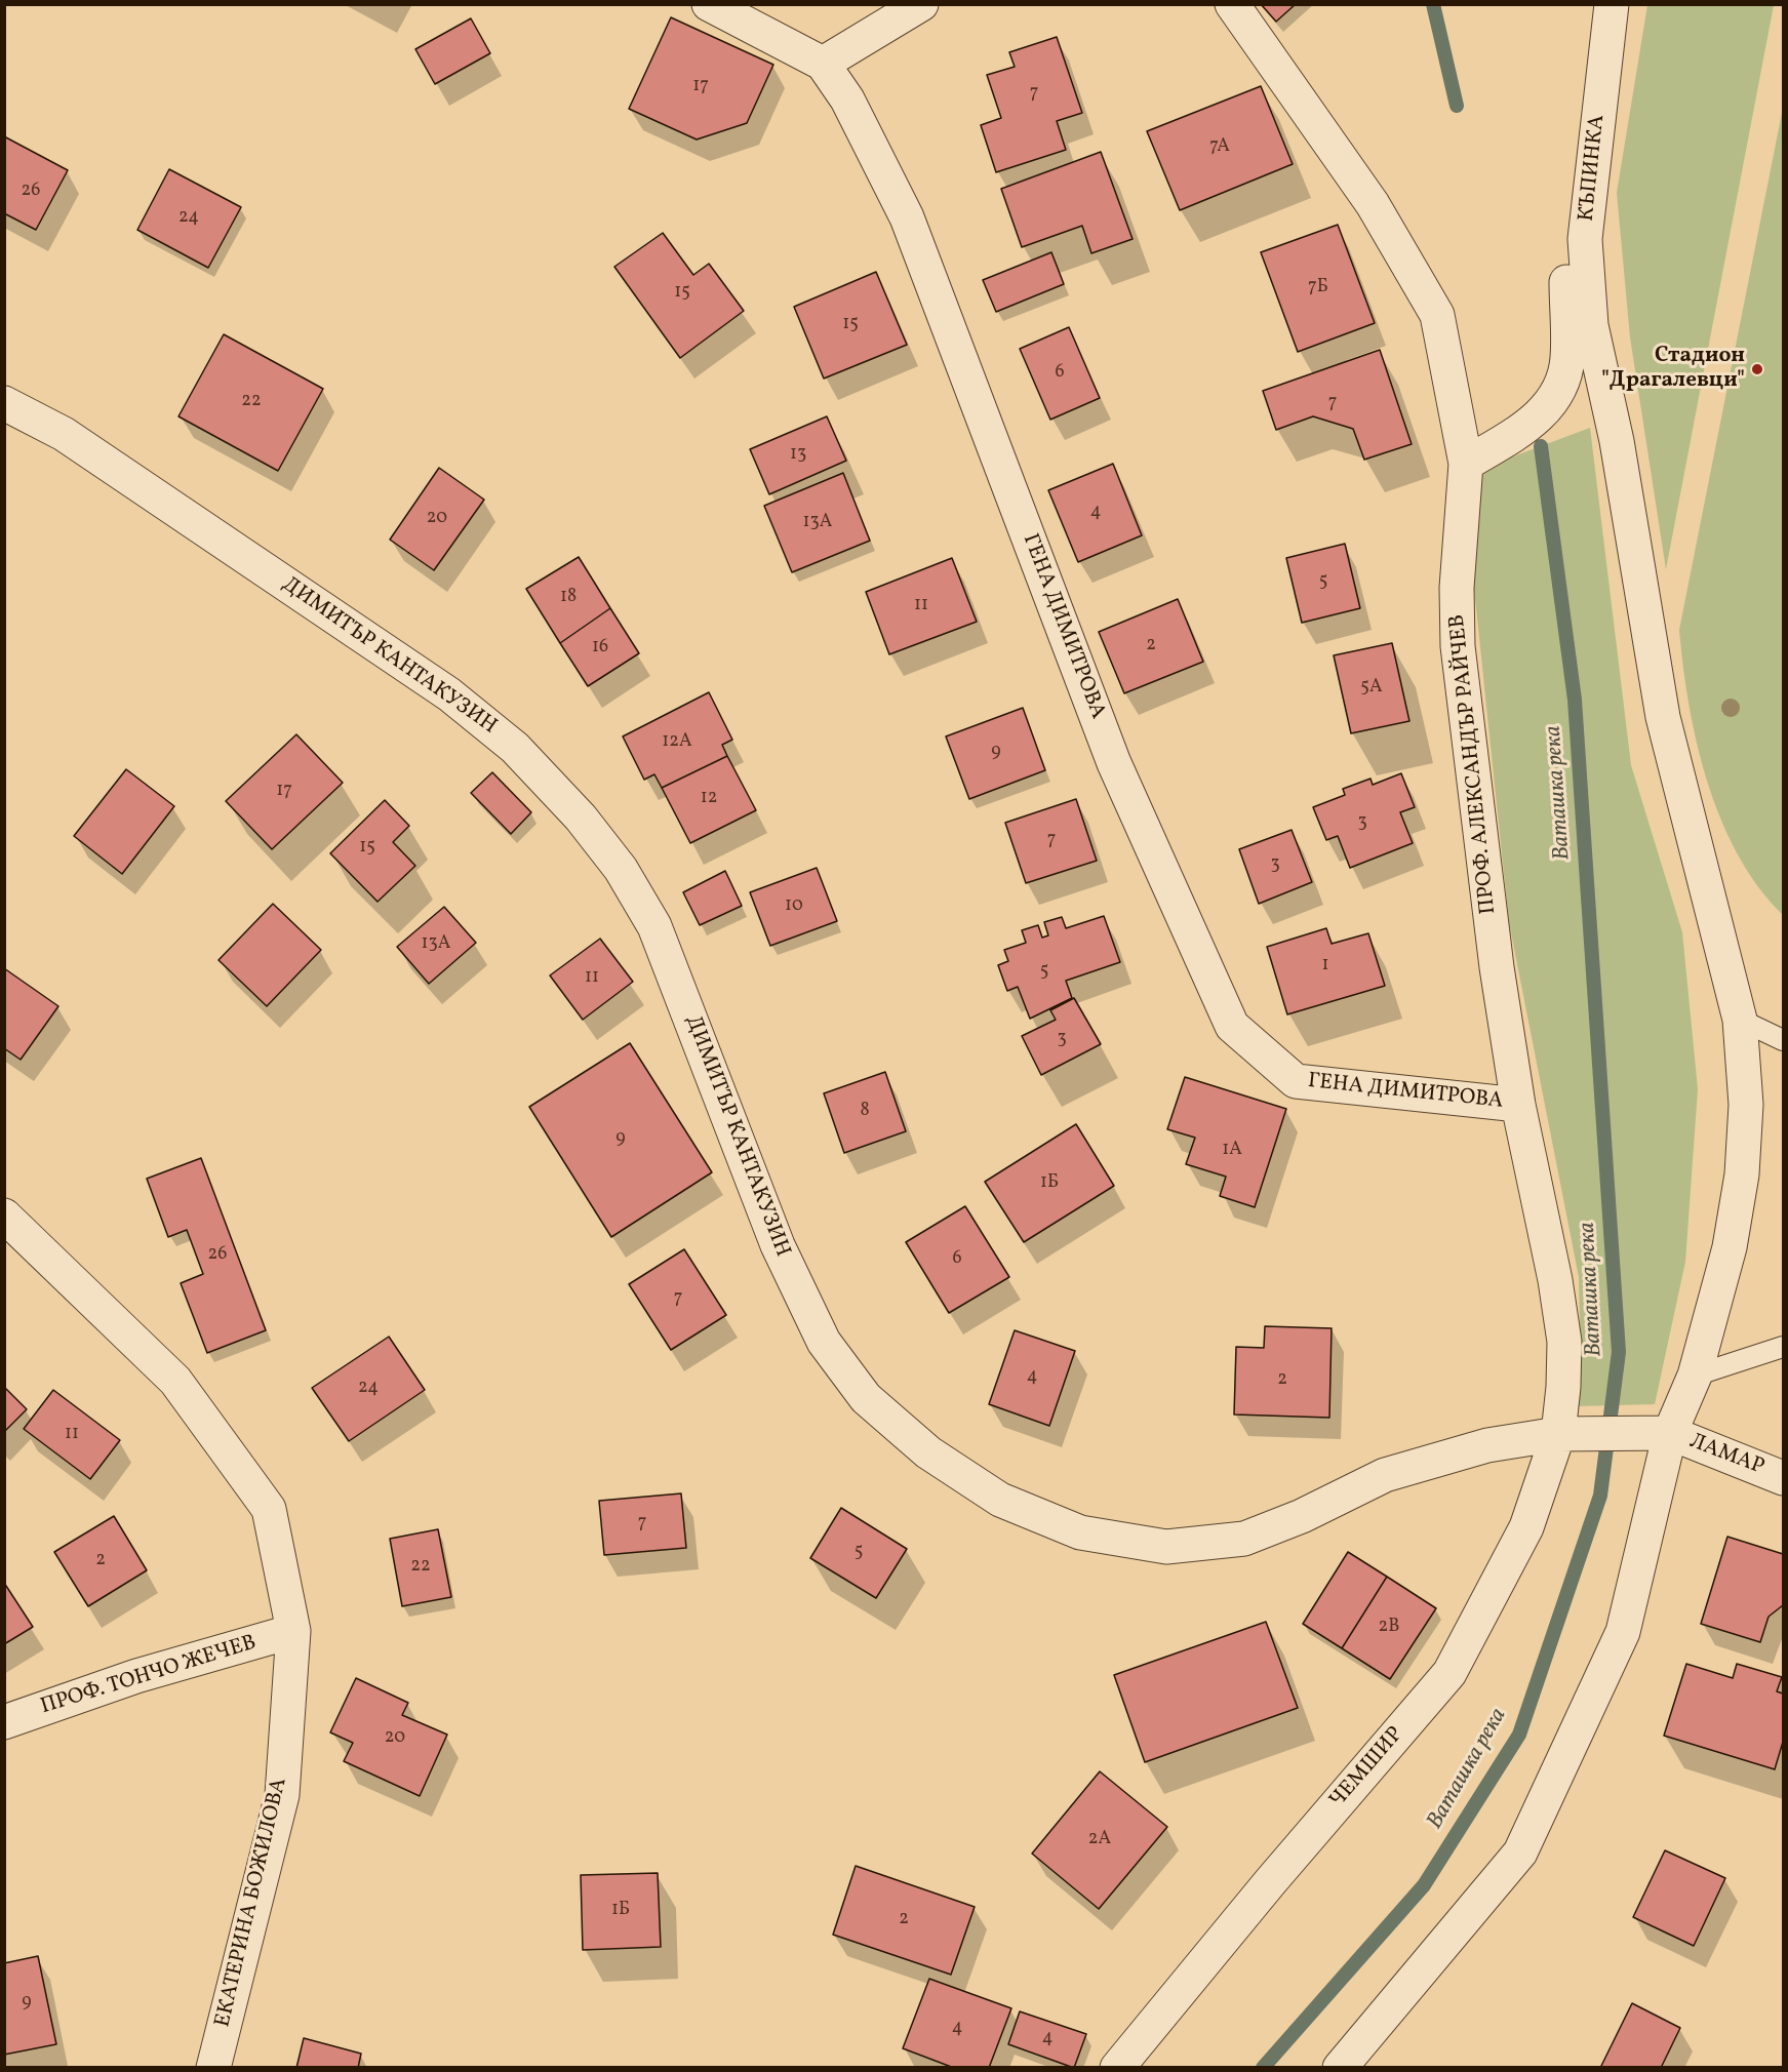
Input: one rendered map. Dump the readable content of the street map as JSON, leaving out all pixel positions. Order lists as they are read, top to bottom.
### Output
{
  "streets": {
    "street": [
      "КЪПИНКА",
      "ГЕНА ДИМИТРОВА",
      "ДИМИТЪР КАНТАКУЗИН",
      "ПРОФ. АЛЕКСАНДЪР РАЙЧЕВ",
      "ЛАМАР",
      "ПРОФ. ТОНЧО ЖЕЧЕВ",
      "ЧЕМШИР",
      "ЕКАТЕРИНА БОЖИЛОВА"
    ]
  },
  "crossings": [
    ["КЪПИНКА", "ПРОФ. АЛЕКСАНДЪР РАЙЧЕВ"],
    ["ГЕНА ДИМИТРОВА", "ПРОФ. АЛЕКСАНДЪР РАЙЧЕВ"],
    ["ДИМИТЪР КАНТАКУЗИН", "ПРОФ. АЛЕКСАНДЪР РАЙЧЕВ"],
    ["ДИМИТЪР КАНТАКУЗИН", "ЛАМАР"],
    ["ДИМИТЪР КАНТАКУЗИН", "ЧЕМШИР"],
    ["ПРОФ. АЛЕКСАНДЪР РАЙЧЕВ", "ЧЕМШИР"],
    ["ПРОФ. ТОНЧО ЖЕЧЕВ", "ЕКАТЕРИНА БОЖИЛОВА"]
  ],
  "water": ["Ваташка река"],
  "places": ["Стадион \"Драгалевци\""],
  "house_numbers": [
    "17",
    "7",
    "7А",
    "26",
    "24",
    "7Б",
    "15",
    "15",
    "6",
    "22",
    "7",
    "13",
    "4",
    "20",
    "13А",
    "5",
    "18",
    "11",
    "2",
    "16",
    "5А",
    "12А",
    "9",
    "17",
    "12",
    "3",
    "7",
    "15",
    "3",
    "10",
    "13А",
    "1",
    "5",
    "11",
    "3",
    "8",
    "9",
    "1А",
    "1Б",
    "26",
    "6",
    "7",
    "4",
    "2",
    "24",
    "11",
    "7",
    "5",
    "2",
    "22",
    "2В",
    "20",
    "2А",
    "1Б",
    "2",
    "9",
    "4",
    "4"
  ]
}
